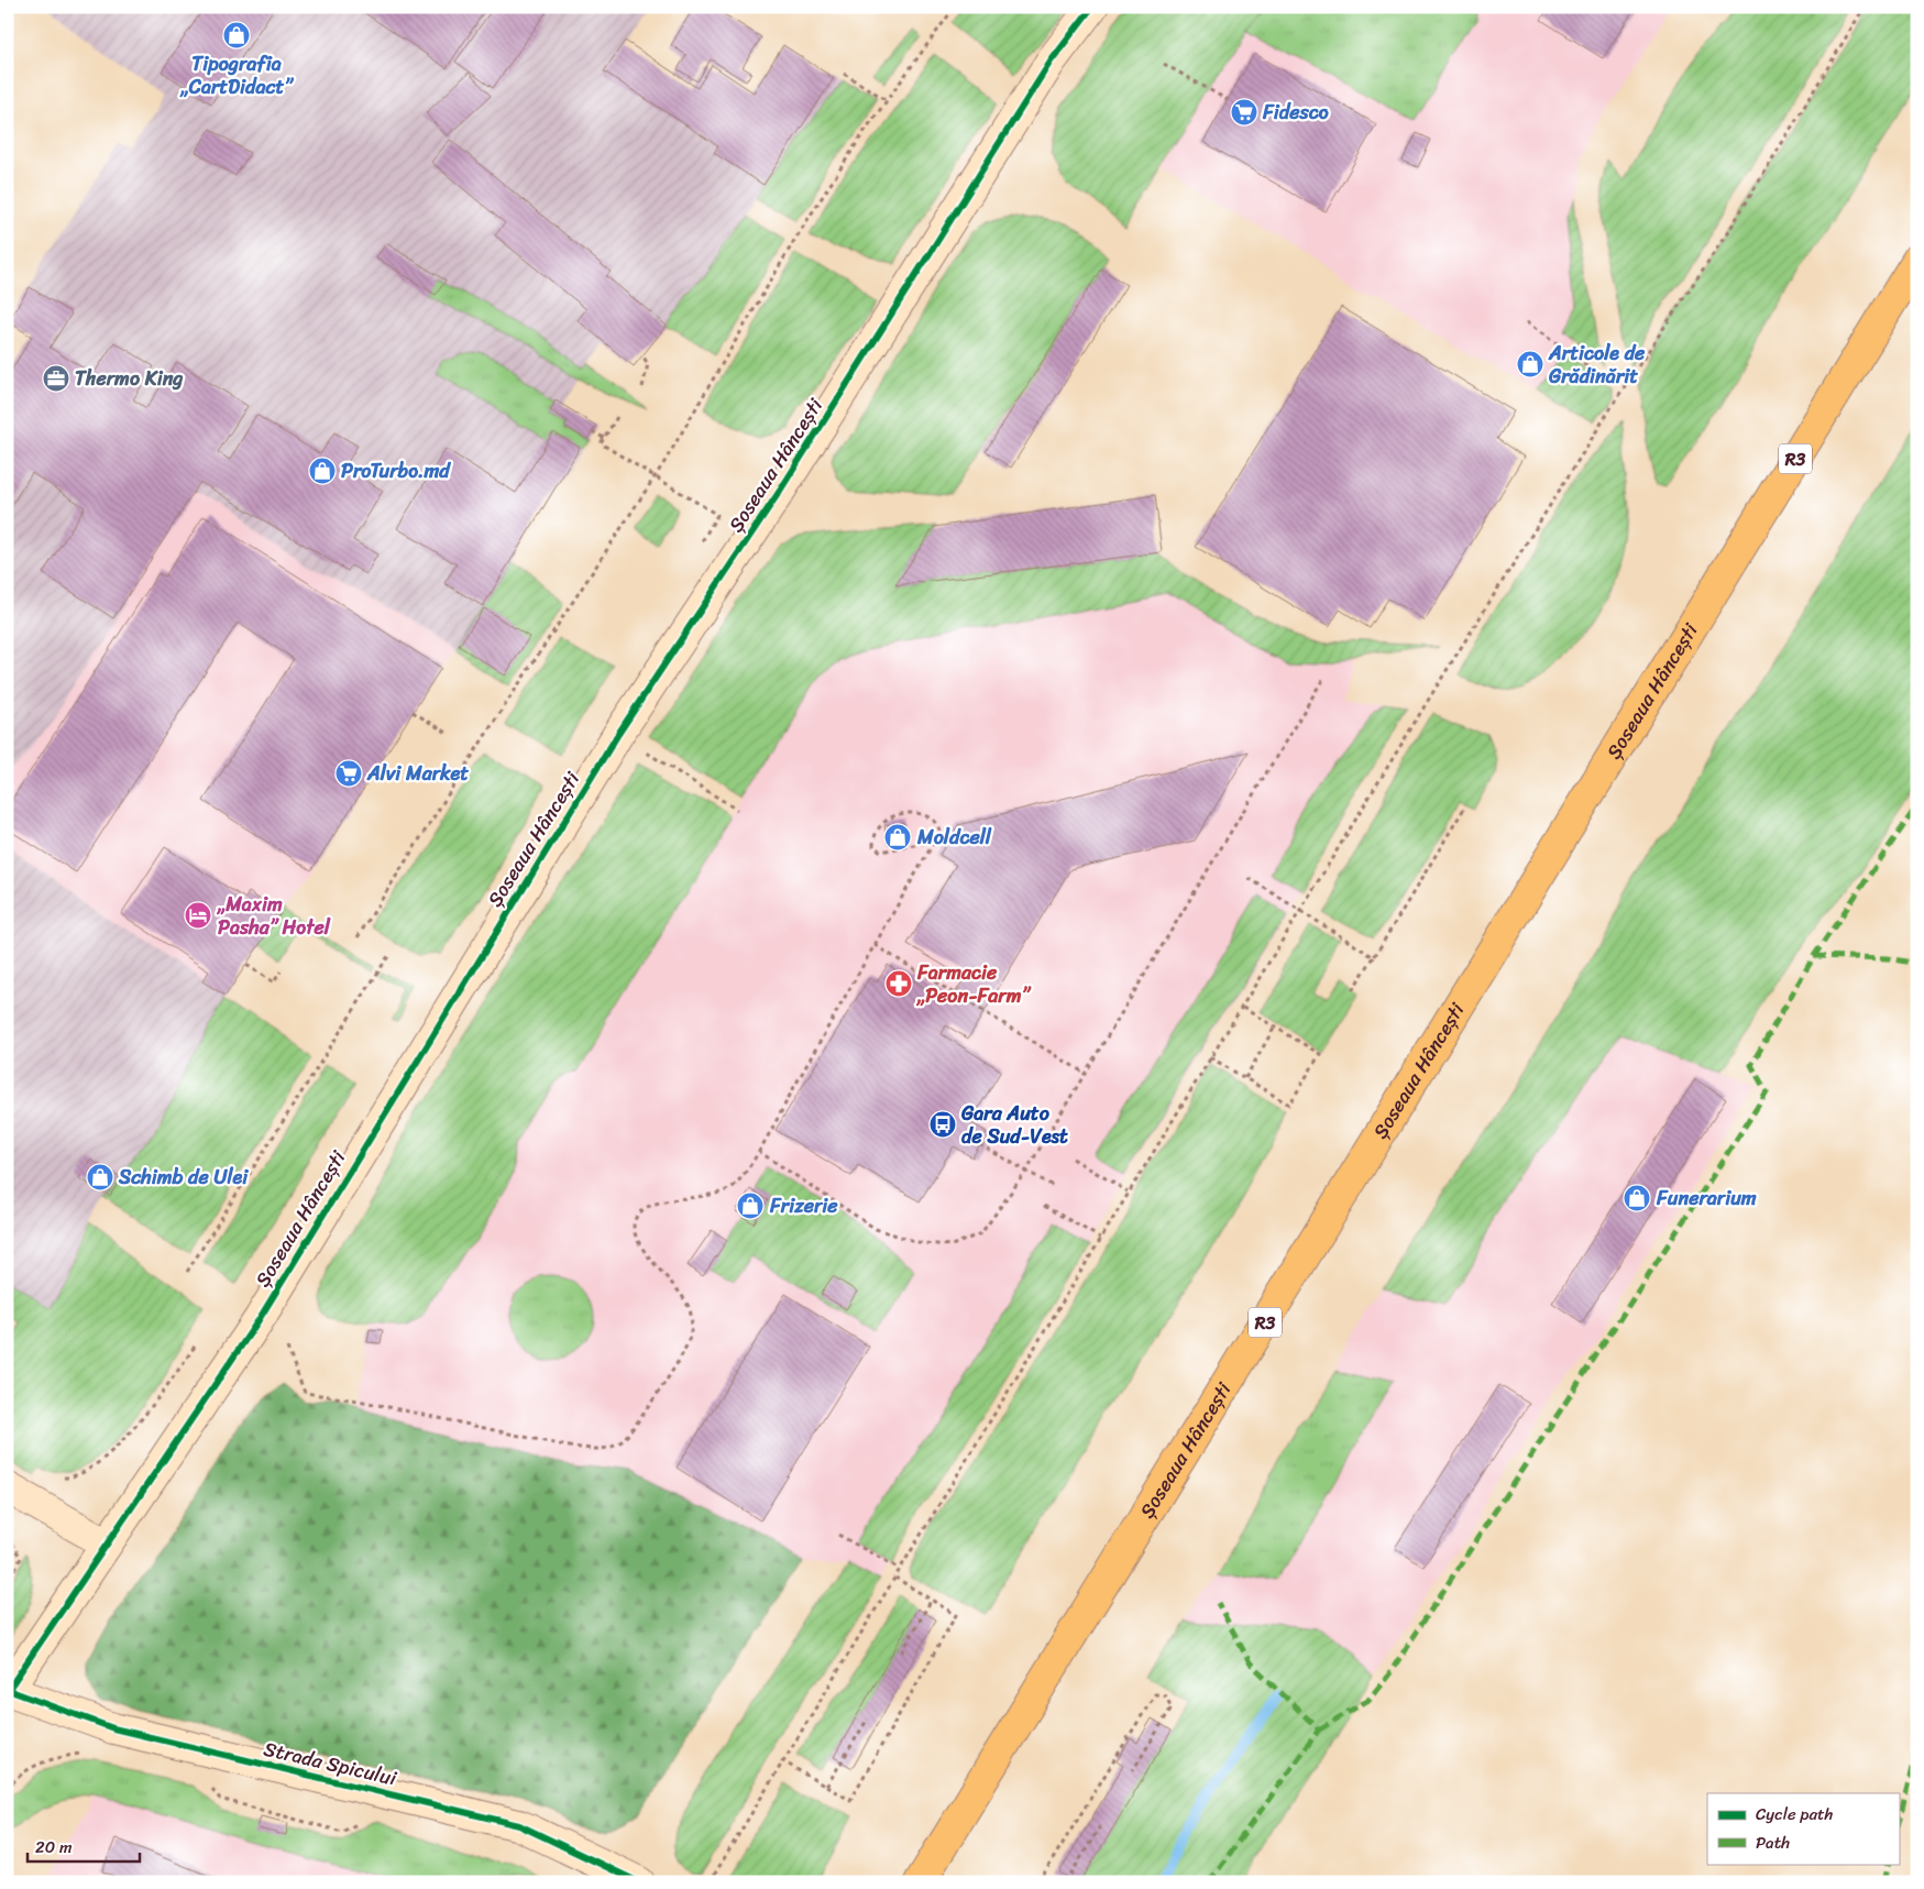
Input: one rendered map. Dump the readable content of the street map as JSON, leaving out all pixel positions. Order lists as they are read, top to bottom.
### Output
{
  "streets": {
    "highway": ["R3", "Șoseaua Hâncești"],
    "street": ["Strada Spicului"]
  },
  "crossings": [
    ["Șoseaua Hâncești", "Strada Spicului"]
  ],
  "places": {
    "shop": [
      "Tipografia „CartDidact”",
      "Articole de Grădinărit",
      "ProTurbo.md",
      "Moldcell",
      "Schimb de Ulei",
      "Funerarium",
      "Frizerie"
    ],
    "supermarket": ["Fidesco", "Alvi Market"],
    "office": ["Thermo King"],
    "hotel": ["„Maxim Pasha” Hotel"],
    "pharmacy": ["Farmacie „Peon-Farm”"],
    "bus stop": ["Gara Auto de Sud-Vest"]
  },
  "legend": ["Cycle path", "Path"],
  "scale_bar": "20 m"
}
